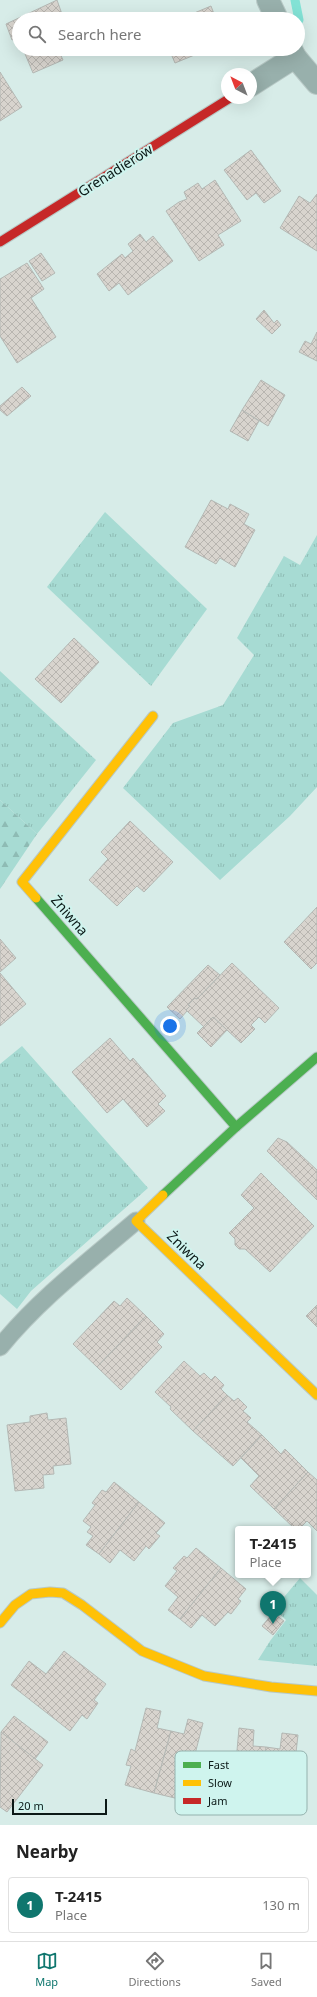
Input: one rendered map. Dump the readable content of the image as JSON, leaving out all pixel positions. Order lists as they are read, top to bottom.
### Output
{
  "streets": {
    "street": ["Grenadierów", "Żniwna"]
  },
  "legend": ["Fast", "Slow", "Jam"],
  "scale_bar": "20 m",
  "north": "top left",
  "page": {
    "search": "Search here",
    "popup": ["T-2415", "Place"],
    "pins": "1",
    "scale": "20 m",
    "heading": "Nearby",
    "list": [
      {
        "mark": "1",
        "name": "T-2415",
        "note": "Place",
        "value": "130 m"
      }
    ],
    "nav": ["Map", "Directions", "Saved"]
  }
}
